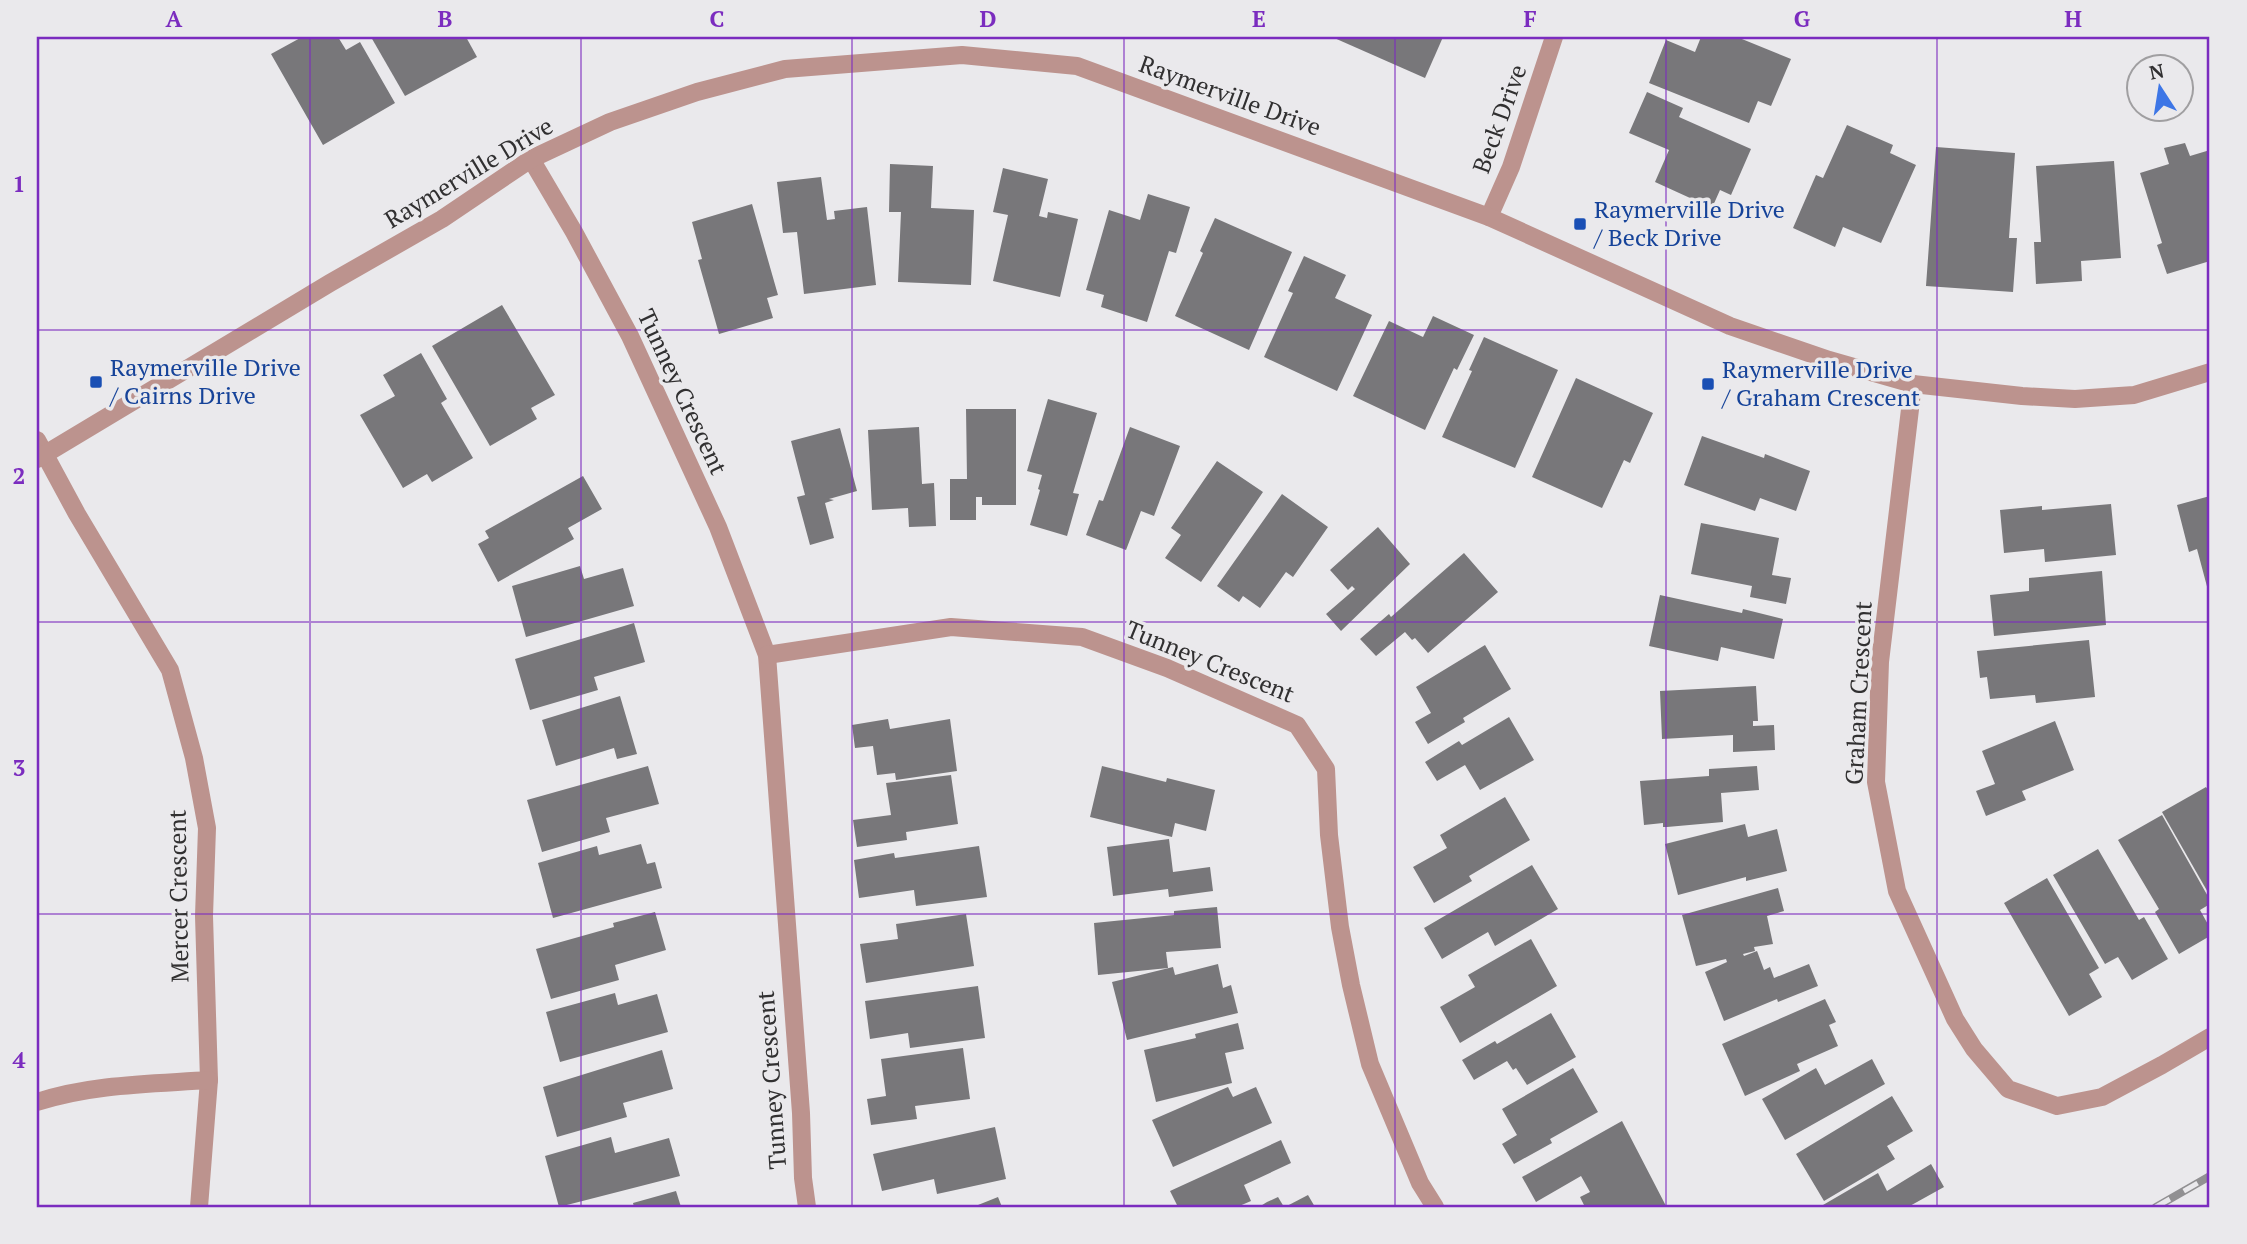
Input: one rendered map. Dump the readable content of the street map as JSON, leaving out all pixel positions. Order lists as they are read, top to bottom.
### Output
{
  "streets": {
    "street": [
      "Raymerville Drive",
      "Beck Drive",
      "Tunney Crescent",
      "Graham Crescent",
      "Mercer Crescent"
    ]
  },
  "crossings": [
    ["Raymerville Drive", "Beck Drive"],
    ["Raymerville Drive", "Tunney Crescent"],
    ["Raymerville Drive", "Graham Crescent"],
    ["Raymerville Drive", "Mercer Crescent"]
  ],
  "places": {
    "transit": ["Raymerville Drive / Beck Drive", "Raymerville Drive / Cairns Drive", "Raymerville Drive / Graham Crescent"]
  },
  "north": "top",
  "grid": {
    "columns": [
      "A",
      "B",
      "C",
      "D",
      "E",
      "F",
      "G",
      "H"
    ],
    "rows": [
      "1",
      "2",
      "3",
      "4"
    ]
  }
}
